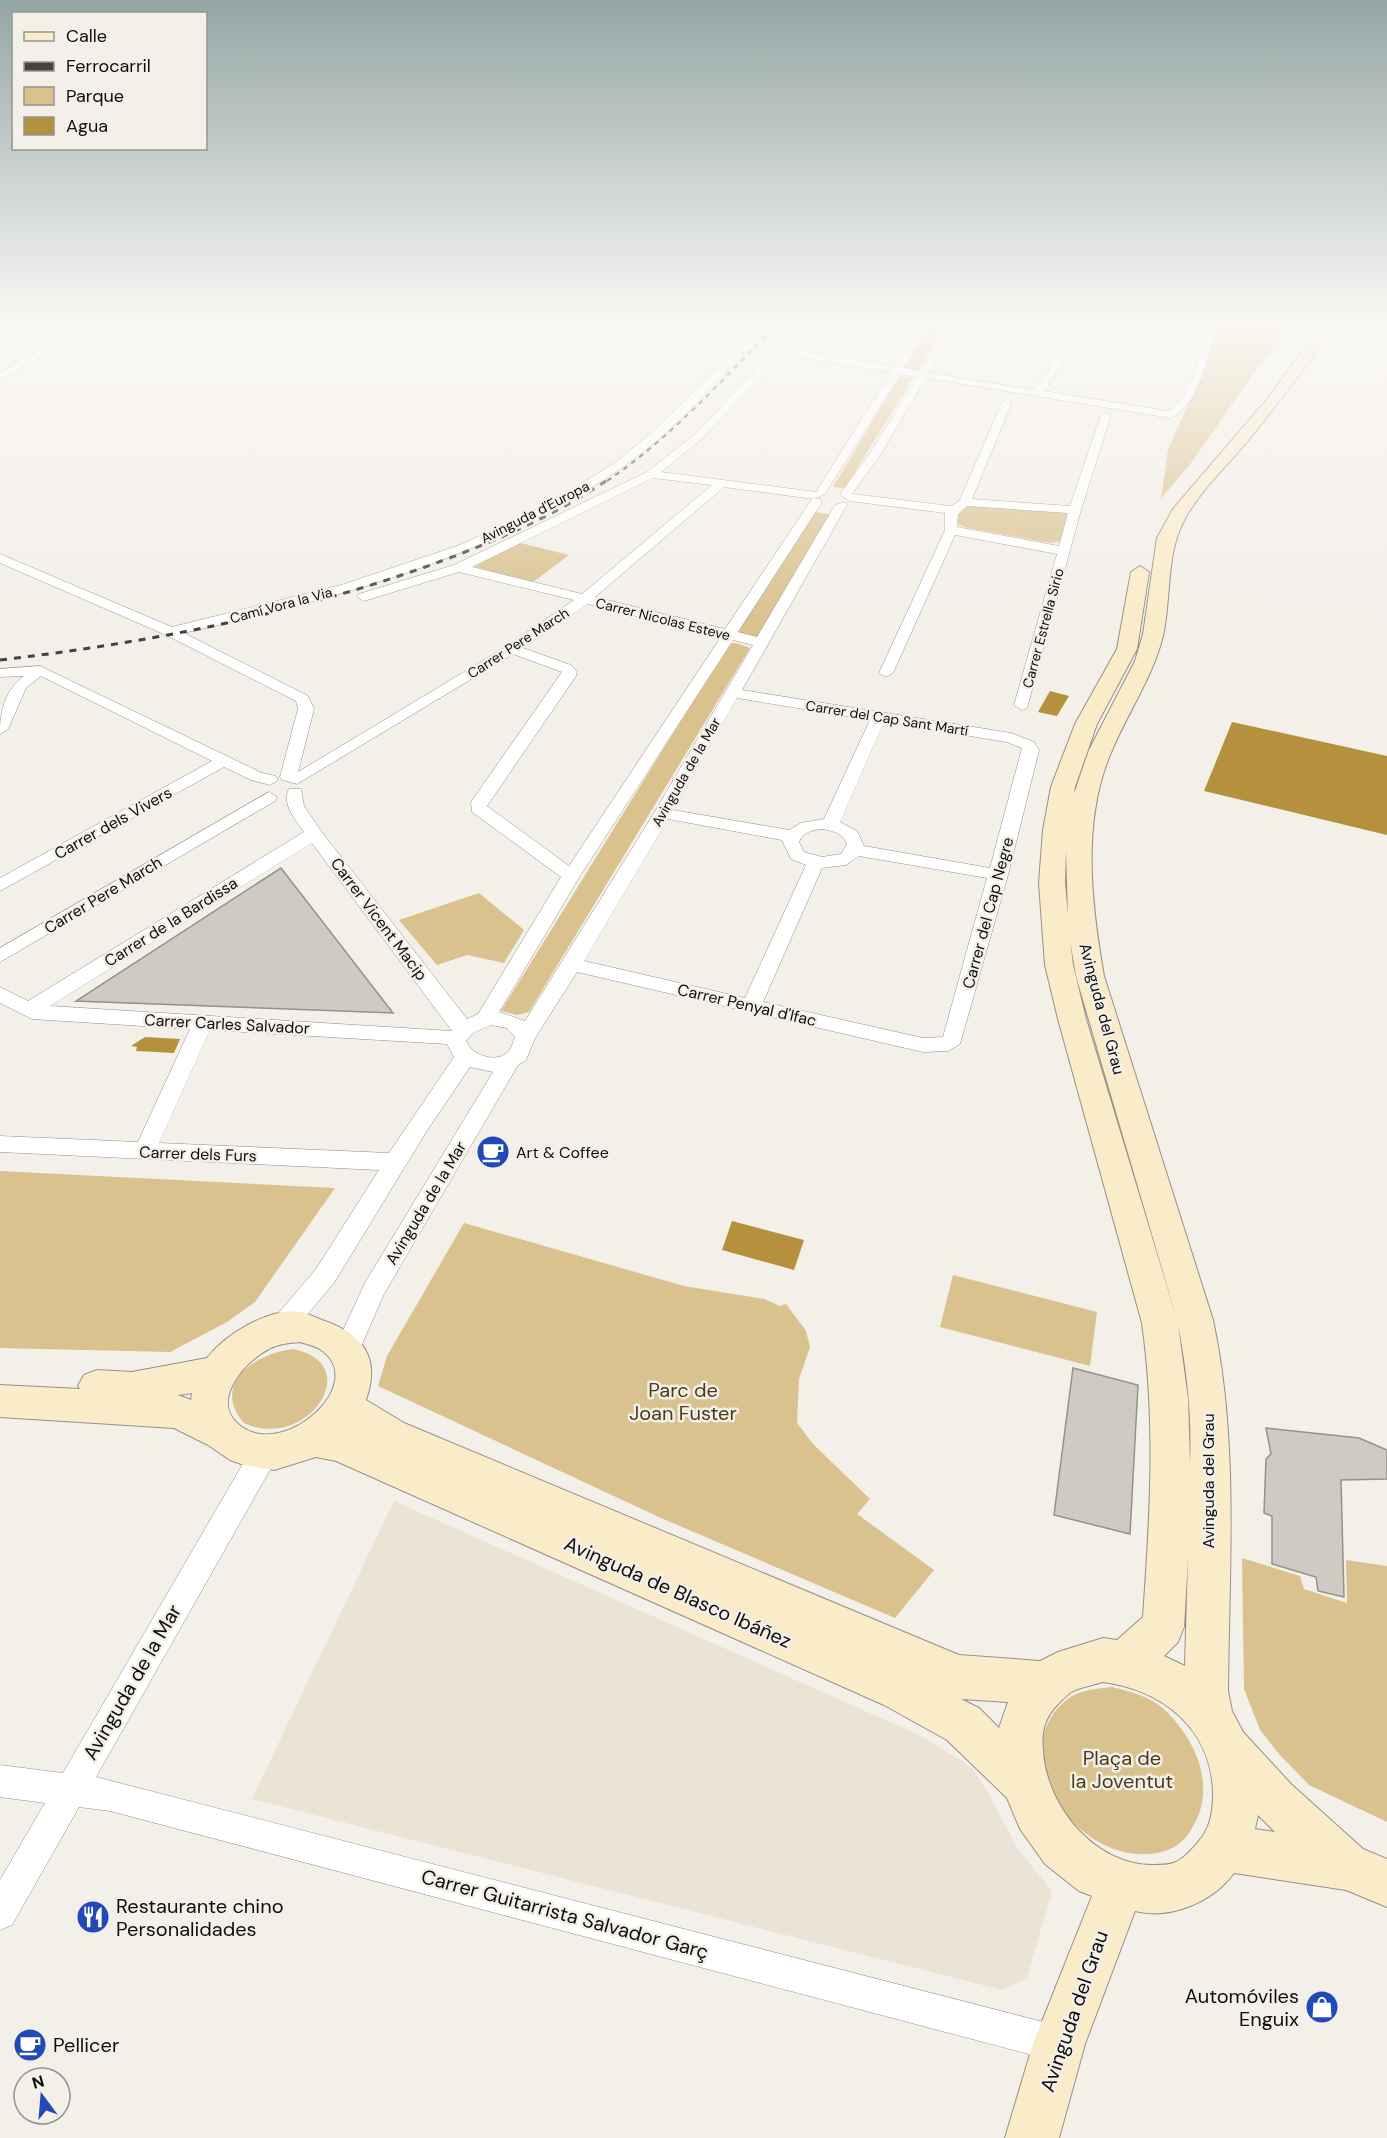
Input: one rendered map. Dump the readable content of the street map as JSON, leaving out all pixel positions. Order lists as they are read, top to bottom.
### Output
{
  "streets": {
    "main road": ["Avinguda del Grau", "Avinguda de Blasco Ibáñez"],
    "street": [
      "Avinguda d'Europa",
      "Camí Vora la Via",
      "Carrer Nicolas Esteve",
      "Carrer Estrella Sirio",
      "Carrer Pere March",
      "Carrer del Cap Sant Martí",
      "Avinguda de la Mar",
      "Carrer dels Vivers",
      "Carrer del Cap Negre",
      "Carrer Vicent Macip",
      "Carrer de la Bardissa",
      "Carrer Penyal d'Ifac",
      "Carrer Carles Salvador",
      "Carrer dels Furs",
      "Carrer Guitarrista Salvador Garç"
    ]
  },
  "crossings": [
    ["Avinguda d'Europa", "Camí Vora la Via"],
    ["Carrer Nicolas Esteve", "Carrer Pere March"],
    ["Carrer Nicolas Esteve", "Avinguda de la Mar"],
    ["Carrer Pere March", "Carrer Vicent Macip"],
    ["Carrer del Cap Sant Martí", "Avinguda de la Mar"],
    ["Carrer del Cap Sant Martí", "Carrer del Cap Negre"],
    ["Avinguda de la Mar", "Carrer Vicent Macip"],
    ["Avinguda de la Mar", "Carrer Penyal d'Ifac"],
    ["Avinguda de la Mar", "Carrer Carles Salvador"],
    ["Avinguda de la Mar", "Avinguda de Blasco Ibáñez"],
    ["Avinguda de la Mar", "Carrer Guitarrista Salvador Garç"],
    ["Carrer dels Vivers", "Carrer Vicent Macip"],
    ["Carrer del Cap Negre", "Carrer Penyal d'Ifac"],
    ["Carrer Vicent Macip", "Carrer de la Bardissa"],
    ["Carrer Vicent Macip", "Carrer Carles Salvador"],
    ["Carrer de la Bardissa", "Carrer Carles Salvador"],
    ["Avinguda del Grau", "Carrer Guitarrista Salvador Garç"]
  ],
  "parks": ["Parc de Joan Fuster", "Plaça de la Joventut"],
  "places": {
    "cafe": ["Art & Coffee", "Pellicer"],
    "restaurant": ["Restaurante chino Personalidades"],
    "shop": ["Automóviles Enguix"]
  },
  "legend": [
    "Calle",
    "Ferrocarril",
    "Parque",
    "Agua"
  ],
  "north": "top"
}
